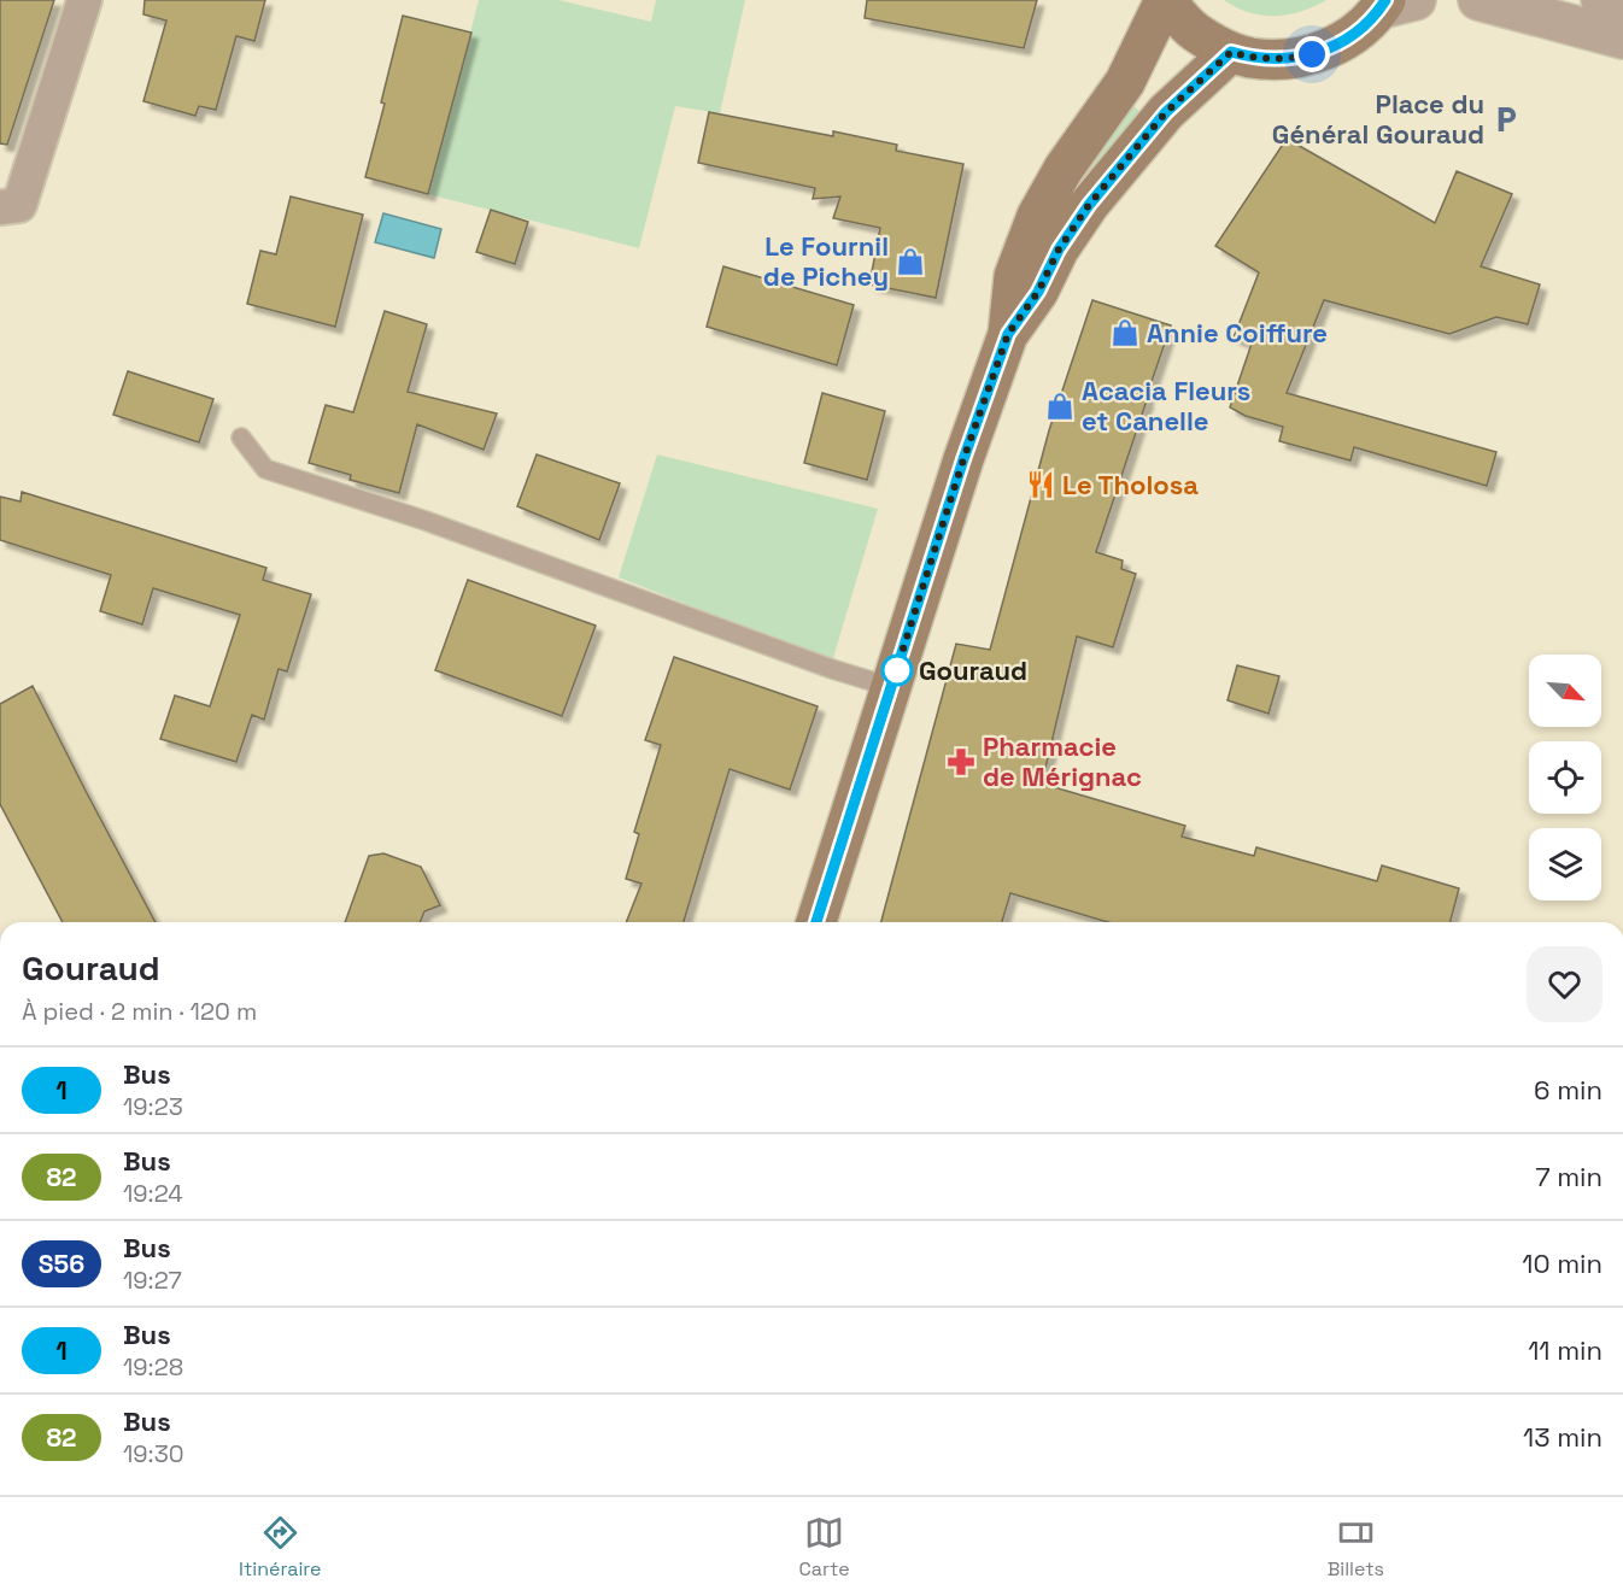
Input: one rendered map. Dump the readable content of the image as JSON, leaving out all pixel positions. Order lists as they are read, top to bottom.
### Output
{
  "places": {
    "parking": ["Place du Général Gouraud"],
    "shop": ["Le Fournil de Pichey", "Annie Coiffure", "Acacia Fleurs et Canelle"],
    "restaurant": ["Le Tholosa"],
    "other": ["Gouraud"],
    "pharmacy": ["Pharmacie de Mérignac"]
  },
  "lines": ["bus line 1"],
  "north": "bottom right",
  "page": {
    "heading": ["Gouraud", "À pied · 2 min · 120 m"],
    "list": [
      {
        "mark": "1",
        "name": "Bus",
        "note": "19:23",
        "value": "6 min"
      },
      {
        "mark": "82",
        "name": "Bus",
        "note": "19:24",
        "value": "7 min"
      },
      {
        "mark": "S56",
        "name": "Bus",
        "note": "19:27",
        "value": "10 min"
      },
      {
        "mark": "1",
        "name": "Bus",
        "note": "19:28",
        "value": "11 min"
      },
      {
        "mark": "82",
        "name": "Bus",
        "note": "19:30",
        "value": "13 min"
      }
    ],
    "tabs": ["Itinéraire", "Carte", "Billets"]
  }
}
